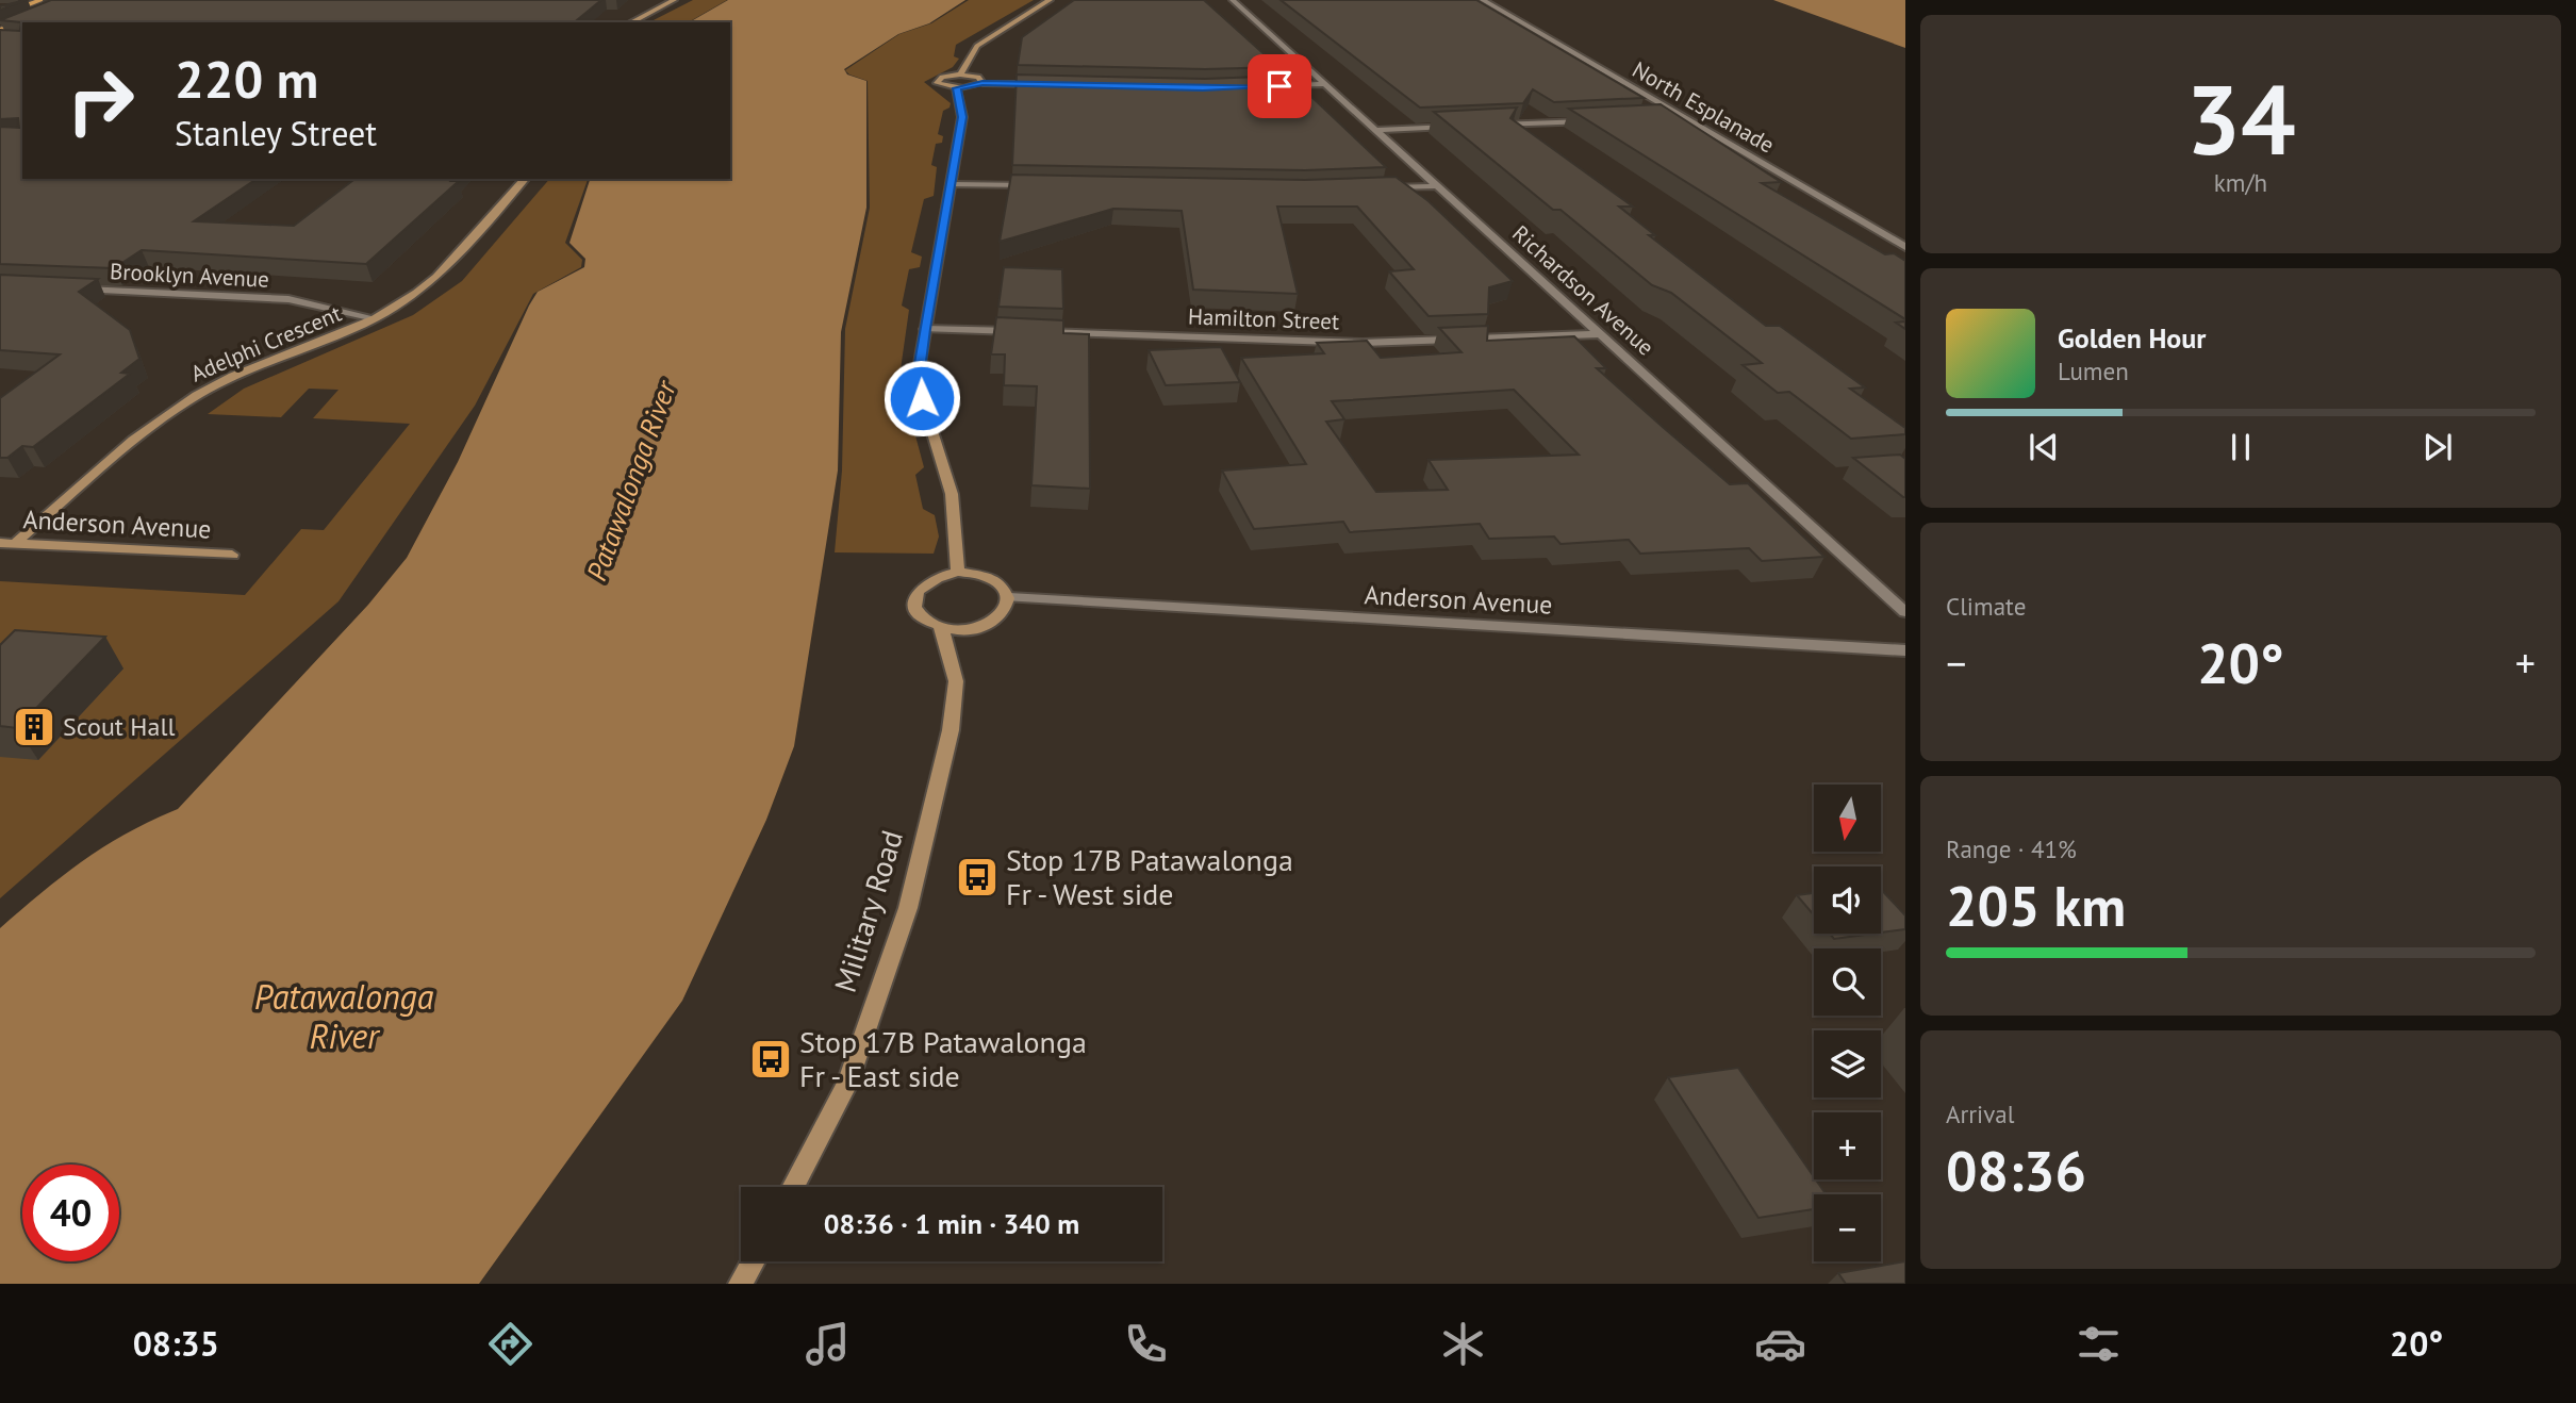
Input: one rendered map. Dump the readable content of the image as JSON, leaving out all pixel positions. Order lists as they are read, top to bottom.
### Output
{
  "streets": {
    "street": [
      "North Esplanade",
      "Brooklyn Avenue",
      "Richardson Avenue",
      "Hamilton Street",
      "Adelphi Crescent",
      "Anderson Avenue",
      "Military Road"
    ]
  },
  "crossings": [
    ["Brooklyn Avenue", "Adelphi Crescent"],
    ["Richardson Avenue", "Hamilton Street"],
    ["Adelphi Crescent", "Anderson Avenue"],
    ["Anderson Avenue", "Military Road"]
  ],
  "water": ["Patawalonga River"],
  "places": {
    "building": ["Scout Hall"],
    "bus stop": ["Stop 17B Patawalonga Fr - West side", "Stop 17B Patawalonga Fr - East side"]
  },
  "north": "bottom",
  "page": {
    "tile": [
      ["34", "km/h"],
      "Climate",
      ["Range · 41%", "205 km"],
      ["Arrival", "08:36"]
    ],
    "turn": ["220 m", "Stanley Street"],
    "song": ["Golden Hour", "Lumen"],
    "heat": ["−", "20°", "+"],
    "map_buttons": ["+", "−"],
    "limit": "40",
    "trip": "08:36 · 1 min · 340 m",
    "tabs": ["08:35", "20°"]
  }
}
